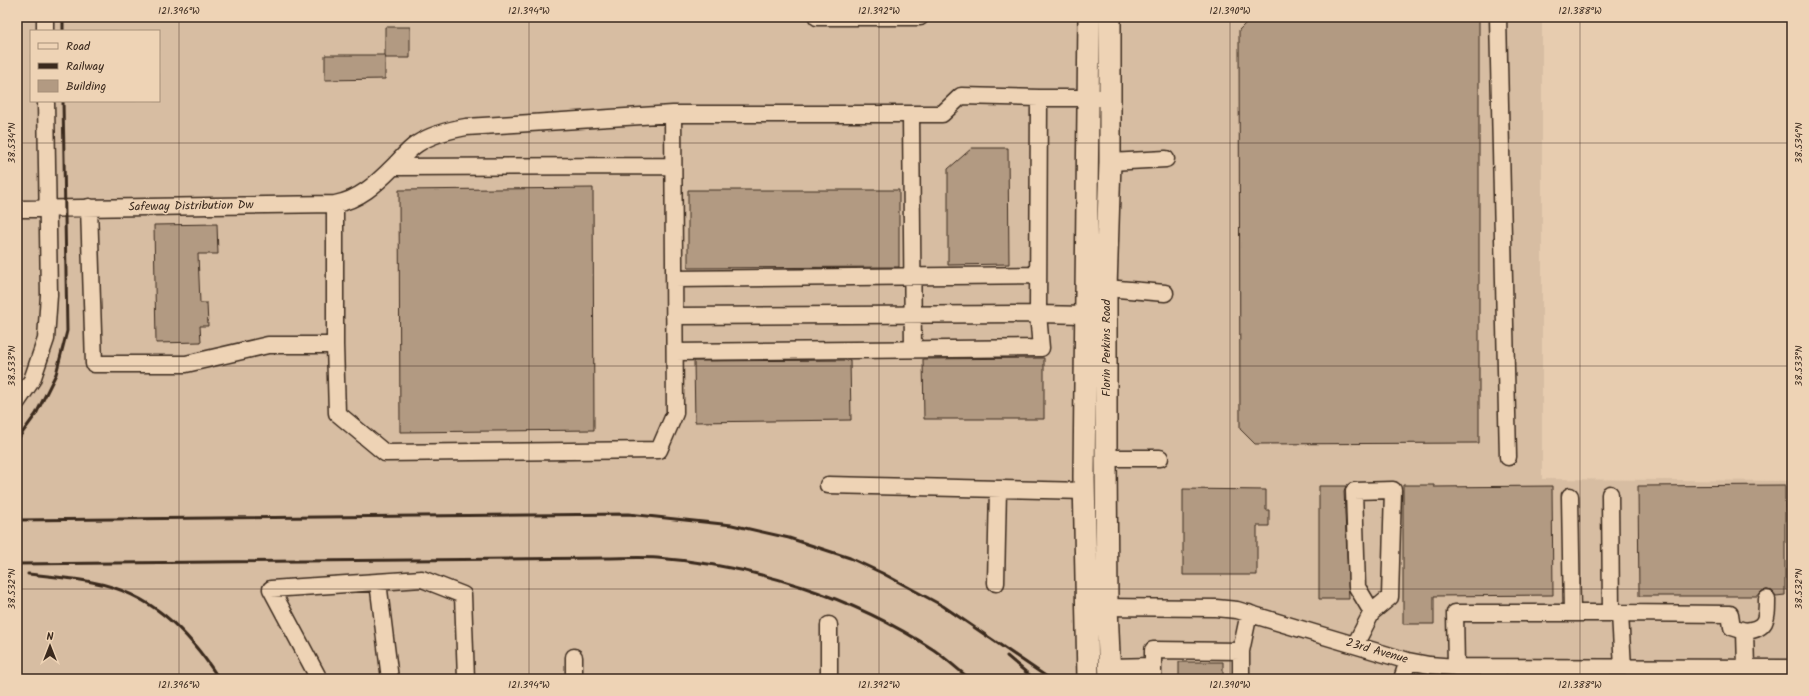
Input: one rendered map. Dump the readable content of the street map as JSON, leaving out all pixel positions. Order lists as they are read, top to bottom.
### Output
{
  "streets": {
    "main road": ["Florin Perkins Road"],
    "street": ["Safeway Distribution Dw", "23rd Avenue"]
  },
  "crossings": [
    ["Safeway Distribution Dw", "Florin Perkins Road"],
    ["Florin Perkins Road", "23rd Avenue"]
  ],
  "legend": ["Road", "Railway", "Building"],
  "north": "top",
  "coordinates": [
    "121.396°W",
    "121.394°W",
    "121.392°W",
    "121.390°W",
    "121.388°W",
    "38.534°N",
    "38.533°N",
    "38.532°N"
  ]
}
